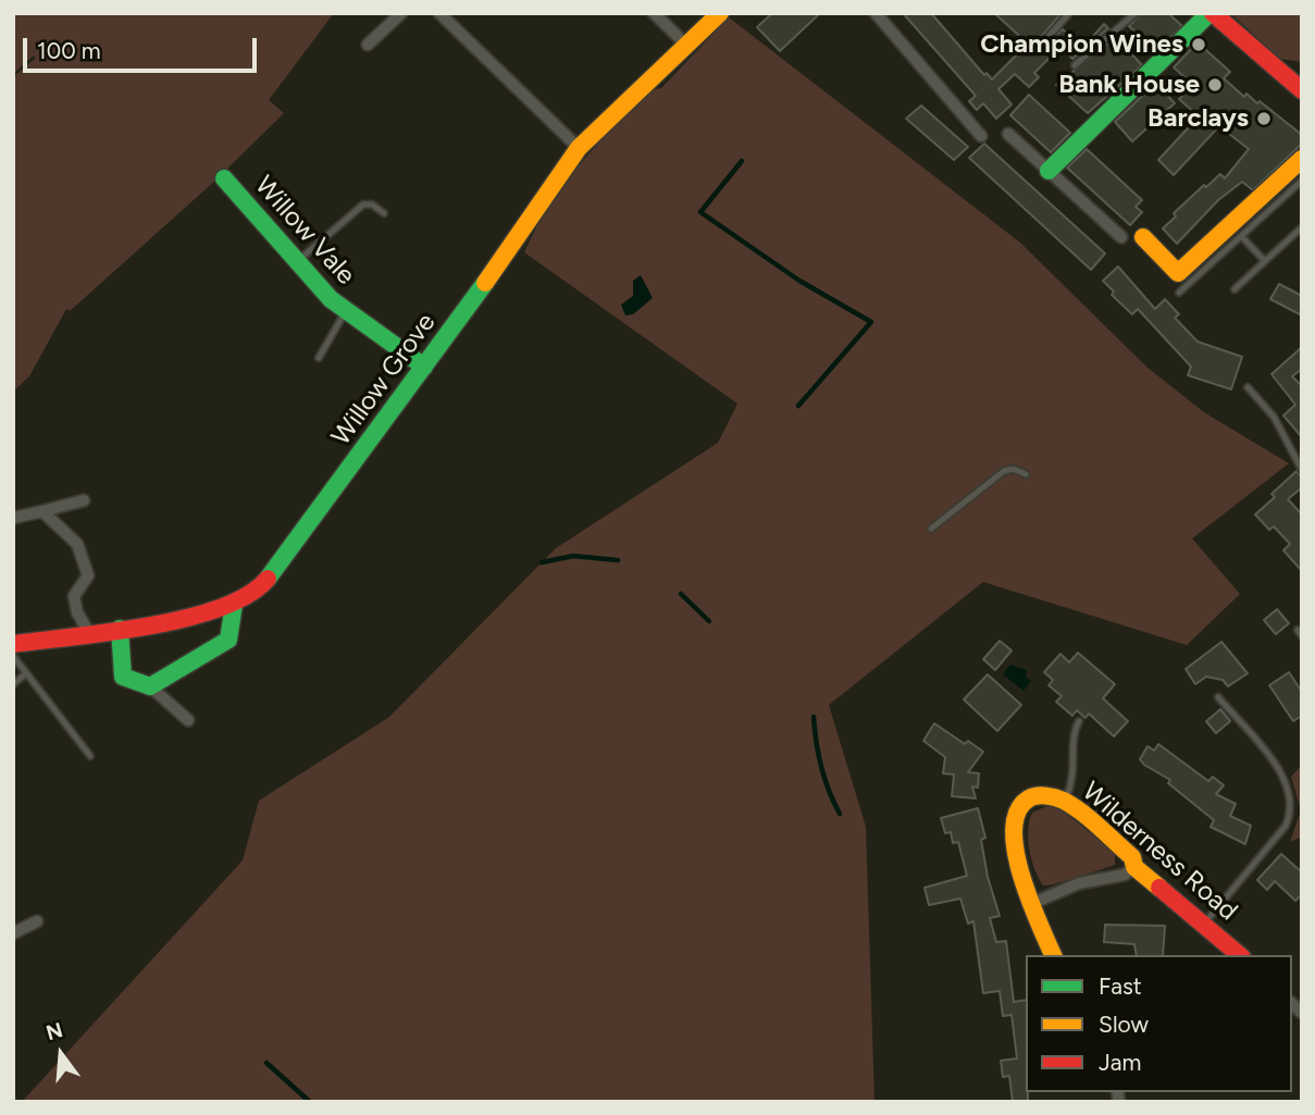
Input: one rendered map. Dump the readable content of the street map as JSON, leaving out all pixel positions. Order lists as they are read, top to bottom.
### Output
{
  "streets": {
    "street": ["Willow Vale", "Willow Grove", "Wilderness Road"]
  },
  "crossings": [
    ["Willow Vale", "Willow Grove"]
  ],
  "places": ["Champion Wines", "Bank House", "Barclays"],
  "legend": ["Fast", "Slow", "Jam"],
  "scale_bar": "100 m",
  "north": "top"
}
